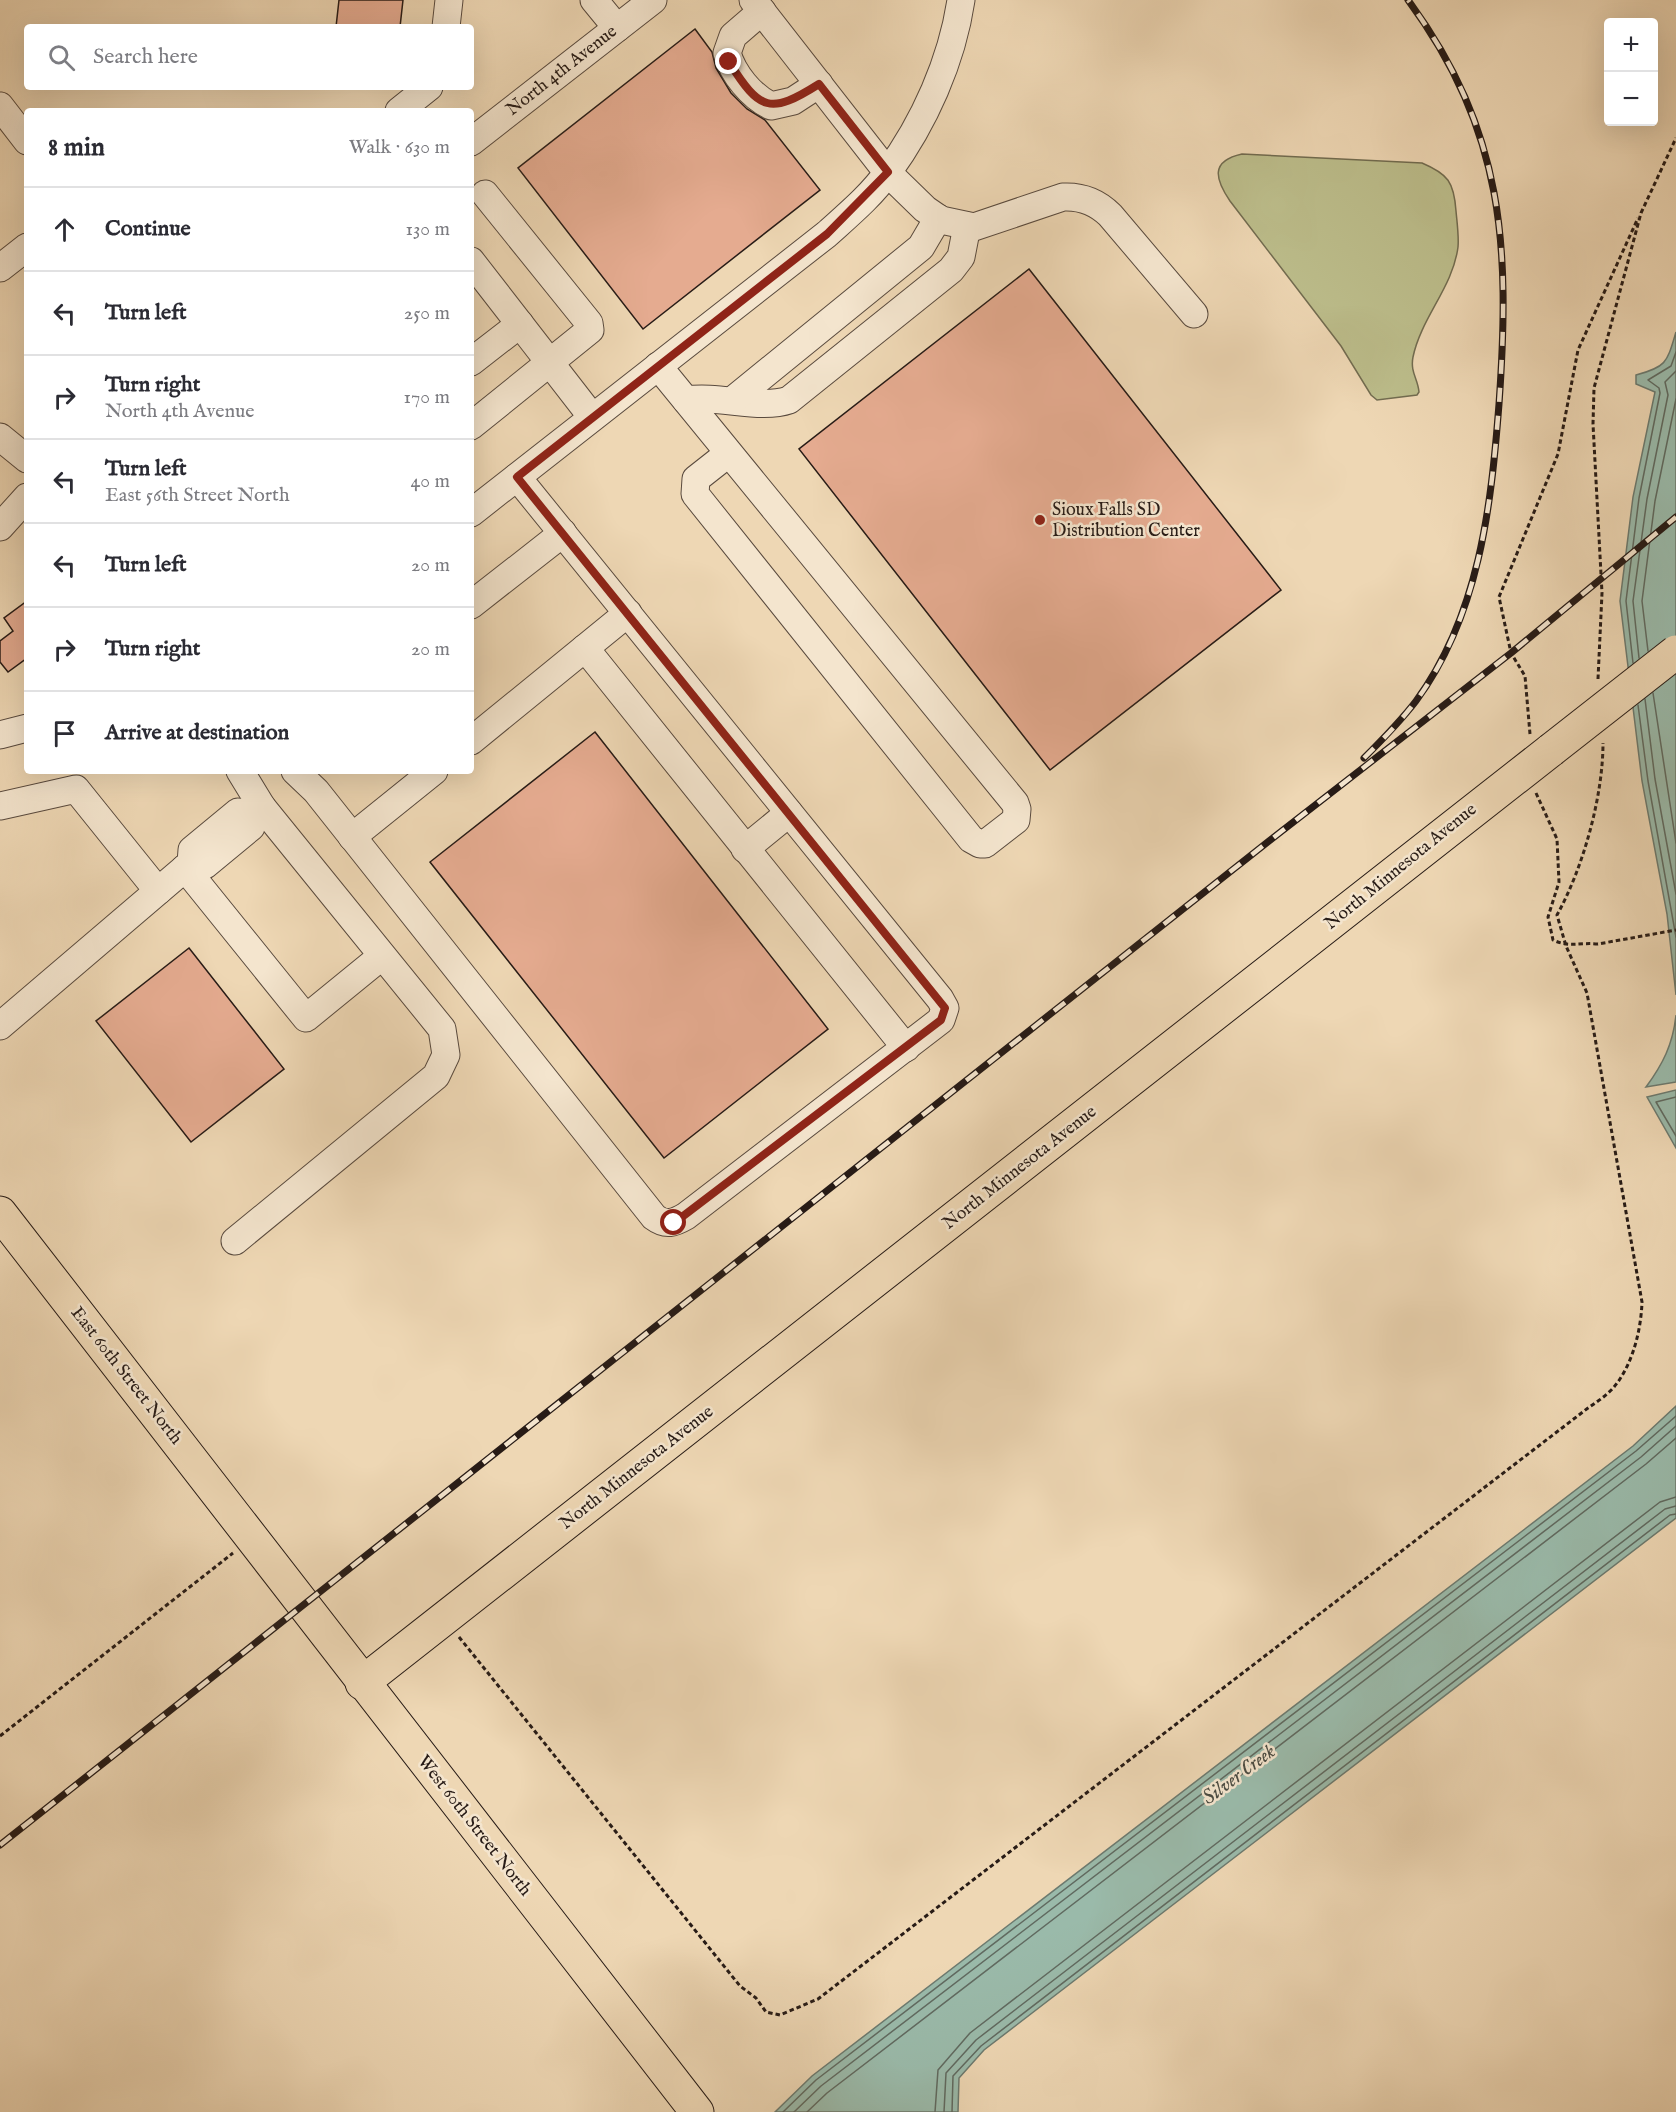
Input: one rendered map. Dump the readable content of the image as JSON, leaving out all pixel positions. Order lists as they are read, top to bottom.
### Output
{
  "streets": {
    "main road": ["North Minnesota Avenue", "East 60th Street North", "West 60th Street North"],
    "street": ["North 4th Avenue"]
  },
  "crossings": [
    ["North Minnesota Avenue", "West 60th Street North"],
    ["East 60th Street North", "West 60th Street North"]
  ],
  "water": ["Silver Creek"],
  "places": ["Sioux Falls SD Distribution Center"],
  "page": {
    "map_buttons": ["+", "−"],
    "search": "Search here",
    "heading": ["8 min", "Walk · 630 m"],
    "list": [
      ["Continue", "130 m"],
      ["Turn left", "250 m"],
      ["Turn right", "North 4th Avenue", "170 m"],
      ["Turn left", "East 56th Street North", "40 m"],
      ["Turn left", "20 m"],
      ["Turn right", "20 m"],
      "Arrive at destination"
    ]
  }
}
